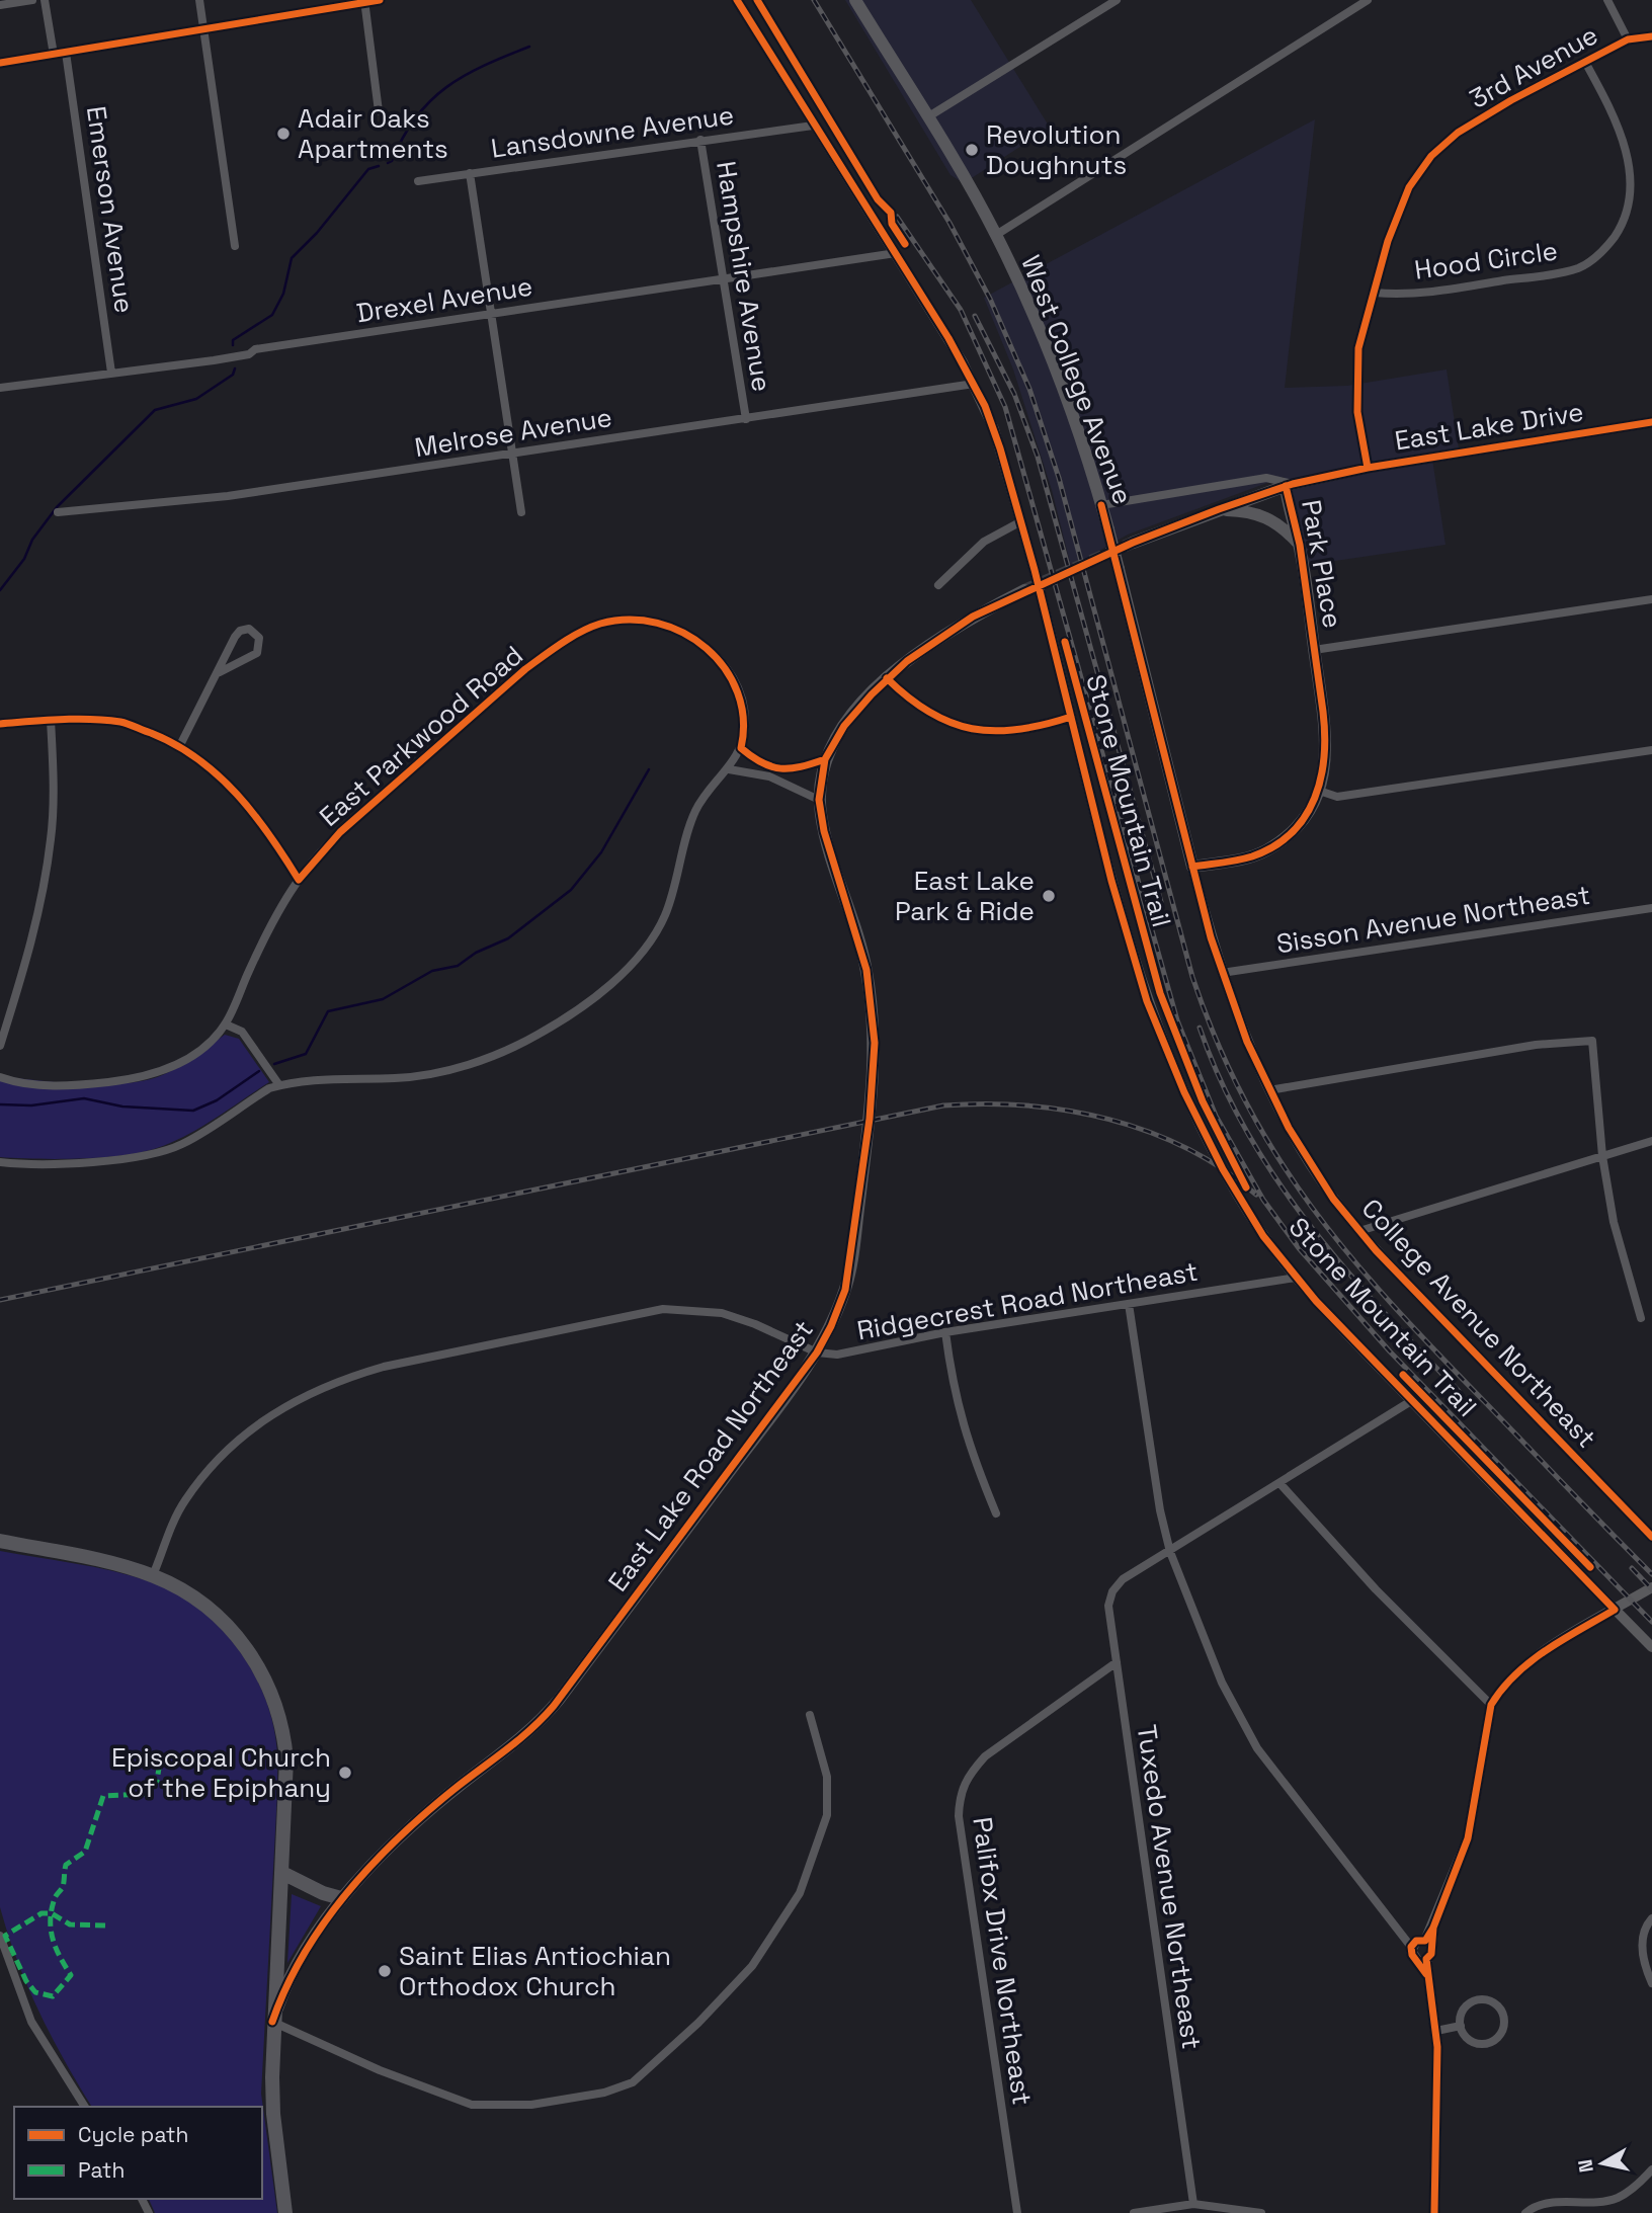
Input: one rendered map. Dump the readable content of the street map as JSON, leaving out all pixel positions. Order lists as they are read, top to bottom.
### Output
{
  "streets": {
    "main road": [
      "West College Avenue",
      "East Lake Drive",
      "Park Place",
      "College Avenue Northeast",
      "East Lake Road Northeast"
    ],
    "street": [
      "3rd Avenue",
      "Lansdowne Avenue",
      "Emerson Avenue",
      "Hood Circle",
      "Hampshire Avenue",
      "Drexel Avenue",
      "Melrose Avenue",
      "East Parkwood Road",
      "Sisson Avenue Northeast",
      "Ridgecrest Road Northeast",
      "Tuxedo Avenue Northeast",
      "Palifox Drive Northeast"
    ],
    "cycle path": ["Stone Mountain Trail"]
  },
  "crossings": [
    ["3rd Avenue", "Hood Circle"],
    ["3rd Avenue", "East Lake Drive"],
    ["Lansdowne Avenue", "Hampshire Avenue"],
    ["Emerson Avenue", "Drexel Avenue"],
    ["Hampshire Avenue", "Drexel Avenue"],
    ["Hampshire Avenue", "Melrose Avenue"],
    ["West College Avenue", "College Avenue Northeast"],
    ["East Lake Drive", "Park Place"],
    ["Sisson Avenue Northeast", "College Avenue Northeast"],
    ["Ridgecrest Road Northeast", "East Lake Road Northeast"],
    ["Tuxedo Avenue Northeast", "Palifox Drive Northeast"]
  ],
  "places": [
    "Adair Oaks Apartments",
    "Revolution Doughnuts",
    "East Lake Park & Ride",
    "Episcopal Church of the Epiphany",
    "Saint Elias Antiochian Orthodox Church"
  ],
  "legend": ["Cycle path", "Path"],
  "north": "left"
}
